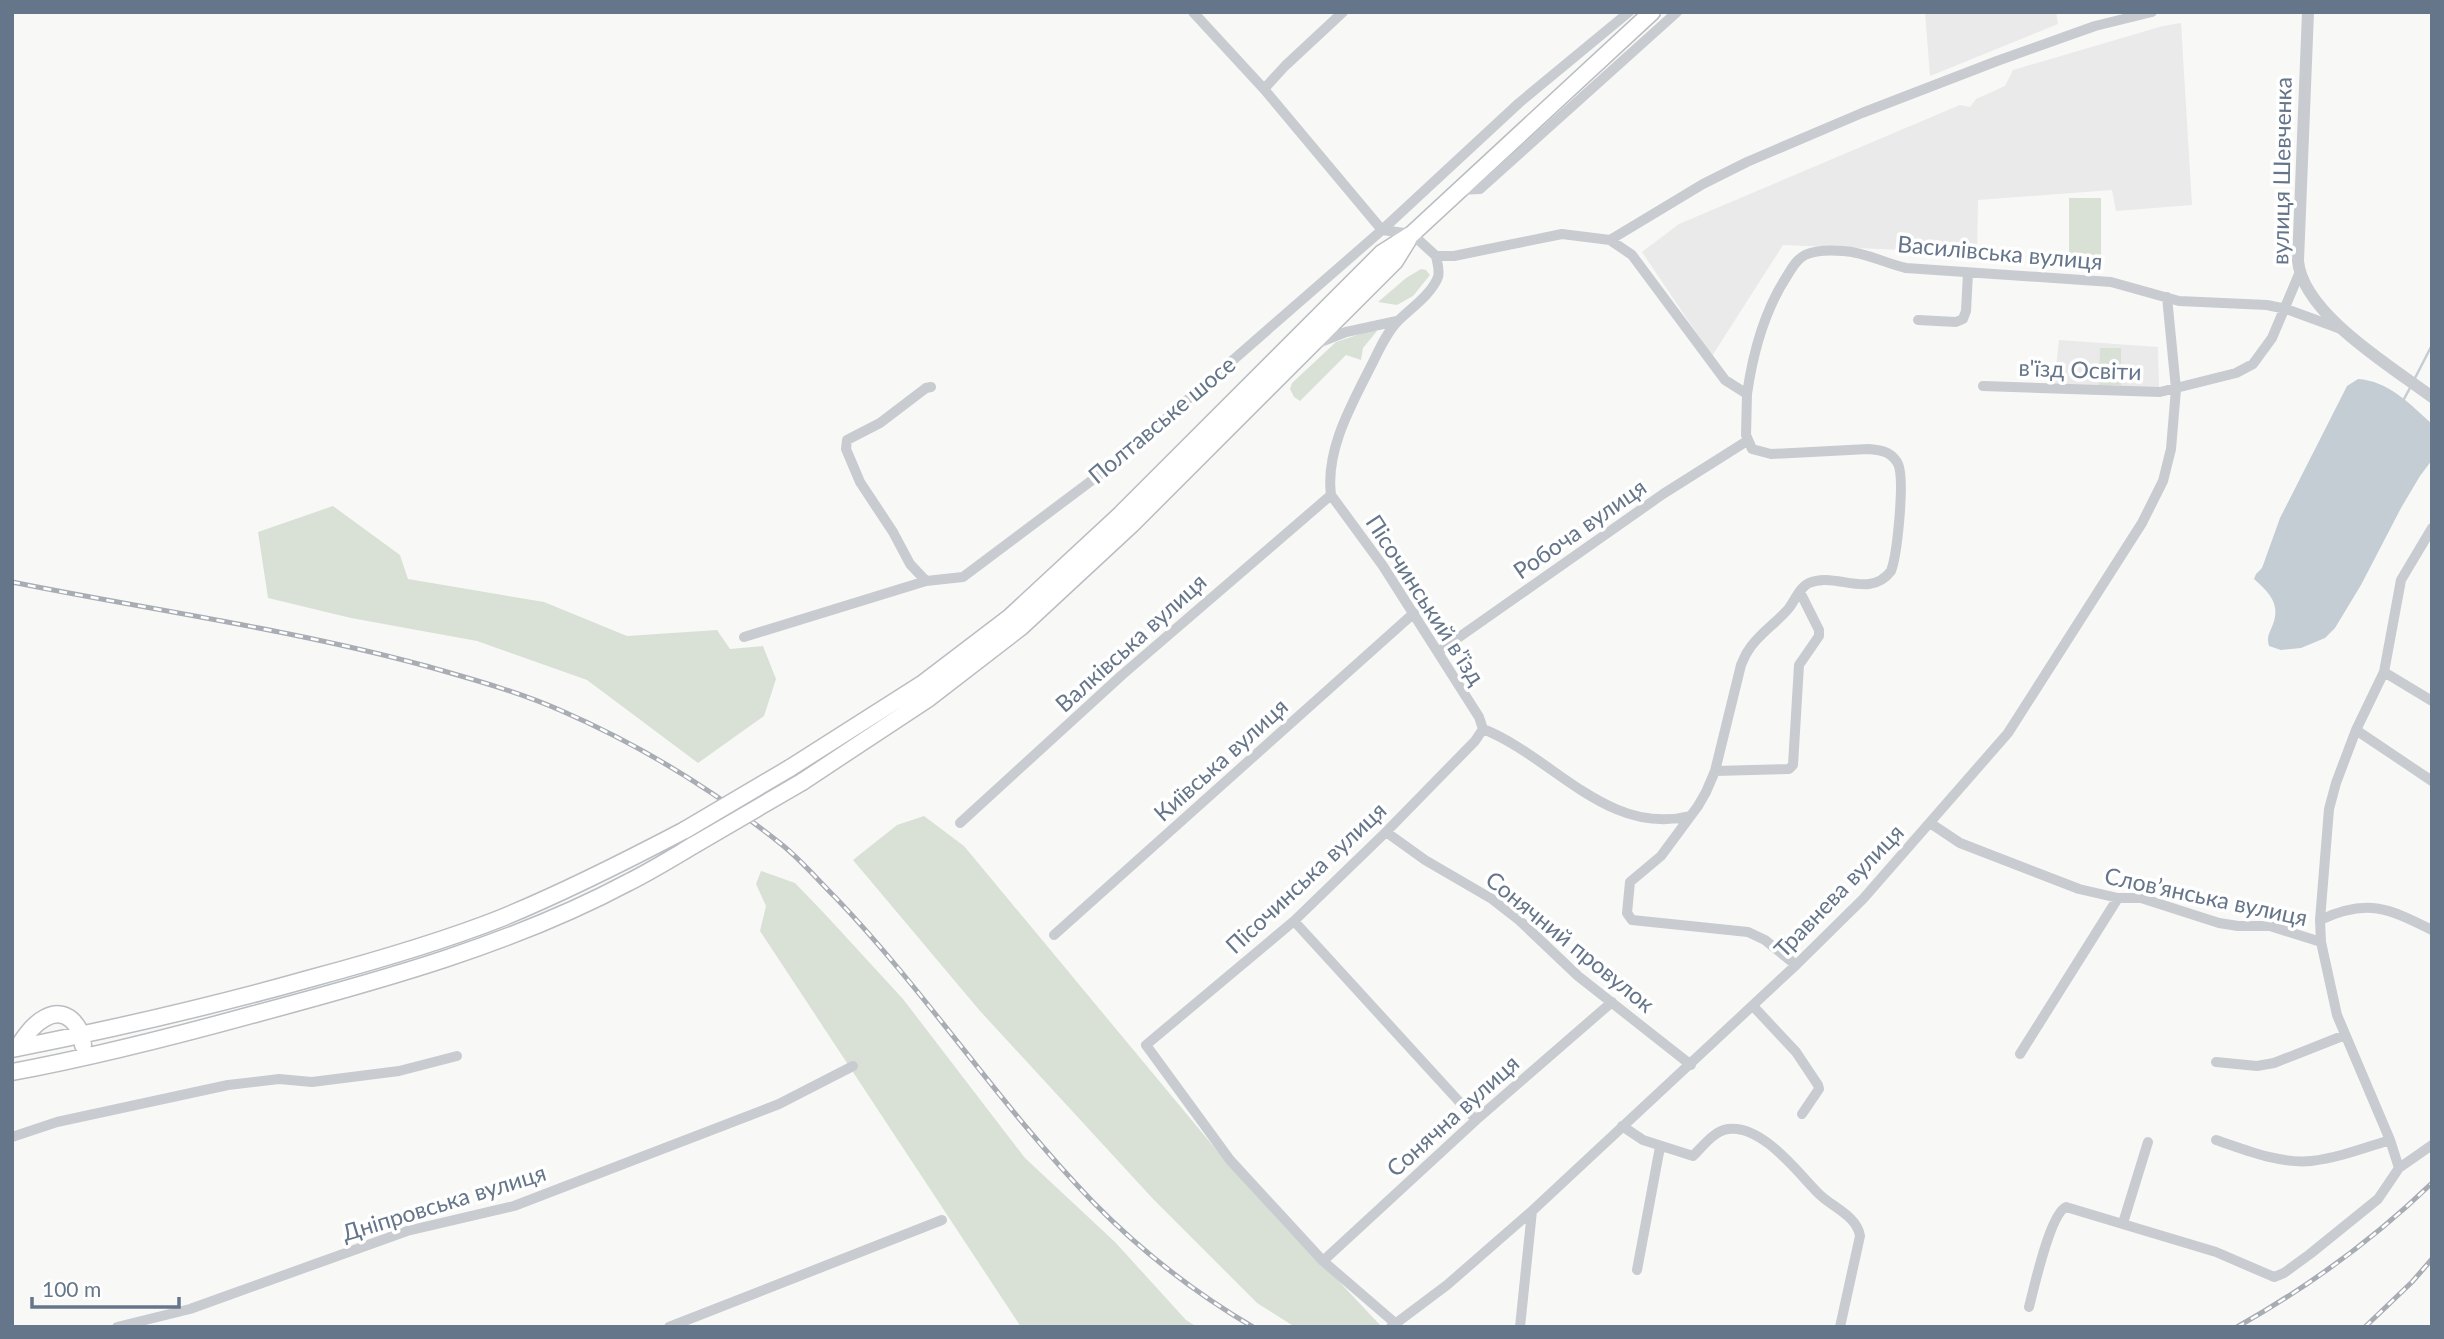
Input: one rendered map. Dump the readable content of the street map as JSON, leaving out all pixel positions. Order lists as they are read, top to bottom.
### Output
{
  "streets": {
    "street": [
      "вулиця Шевченка",
      "Василівська вулиця",
      "в'їзд Освіти",
      "Полтавське шосе",
      "Робоча вулиця",
      "Пісочинський в’їзд",
      "Валківська вулиця",
      "Київська вулиця",
      "Пісочинська вулиця",
      "Травнева вулиця",
      "Слов’янська вулиця",
      "Сонячний провулок",
      "Сонячна вулиця",
      "Дніпровська вулиця"
    ]
  },
  "crossings": [
    ["вулиця Шевченка", "Василівська вулиця"],
    ["Василівська вулиця", "Робоча вулиця"],
    ["Василівська вулиця", "Травнева вулиця"],
    ["в'їзд Освіти", "Травнева вулиця"],
    ["Робоча вулиця", "Пісочинський в’їзд"],
    ["Пісочинський в’їзд", "Валківська вулиця"],
    ["Пісочинський в’їзд", "Київська вулиця"],
    ["Пісочинський в’їзд", "Пісочинська вулиця"],
    ["Пісочинська вулиця", "Сонячний провулок"],
    ["Пісочинська вулиця", "Сонячна вулиця"],
    ["Травнева вулиця", "Слов’янська вулиця"],
    ["Травнева вулиця", "Сонячний провулок"],
    ["Сонячний провулок", "Сонячна вулиця"]
  ],
  "scale_bar": "100 m"
}
